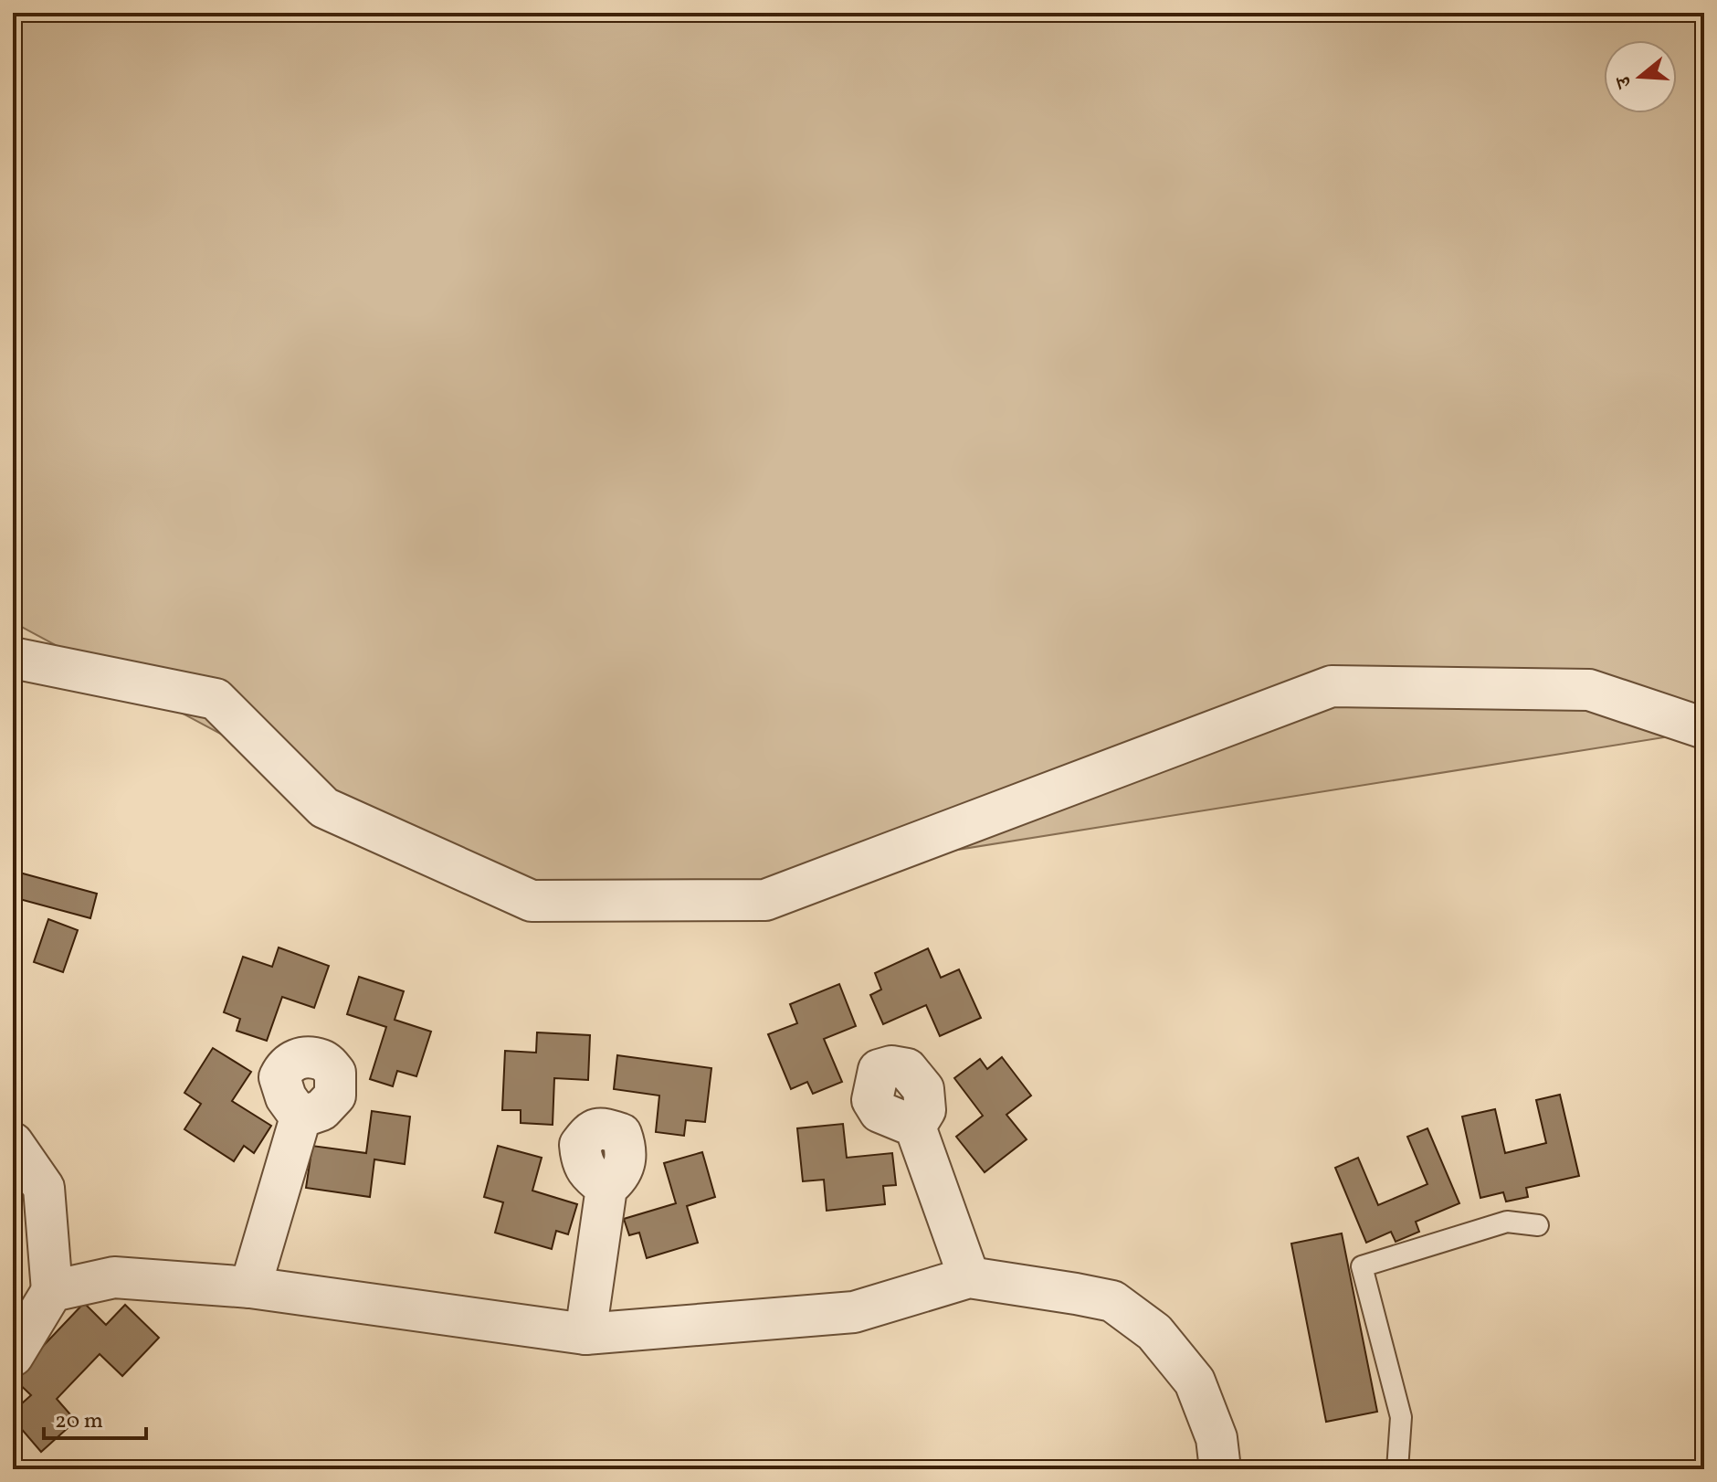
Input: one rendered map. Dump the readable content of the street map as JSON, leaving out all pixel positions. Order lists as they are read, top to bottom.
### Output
{
  "scale_bar": "20 m",
  "north": "left"
}
